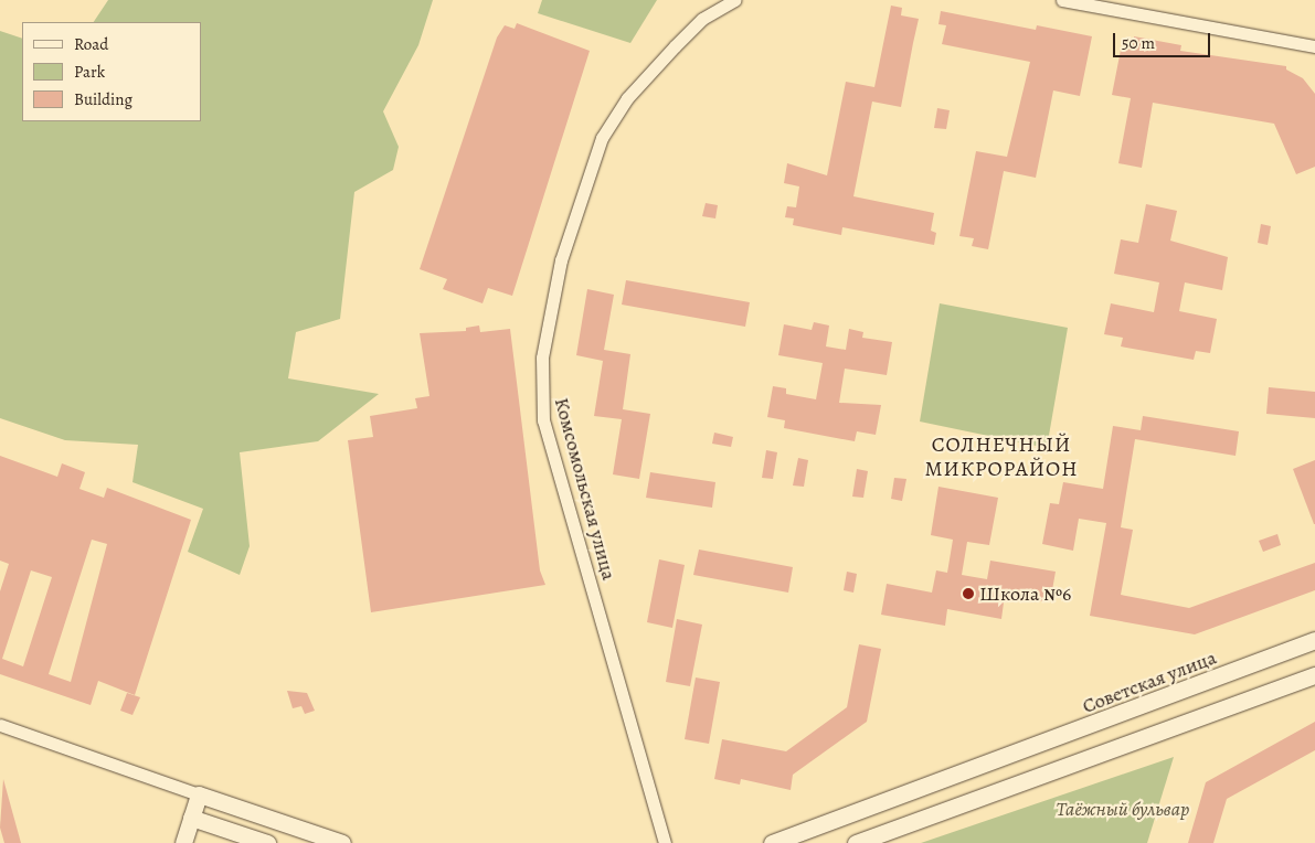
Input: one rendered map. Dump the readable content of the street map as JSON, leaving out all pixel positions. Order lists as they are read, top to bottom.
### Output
{
  "streets": {
    "street": ["Комсомольская улица", "Советская улица"]
  },
  "districts": ["СОЛНЕЧНЫЙ МИКРОРАЙОН"],
  "parks": ["Таёжный бульвар"],
  "places": ["Школа №6"],
  "legend": ["Road", "Park", "Building"],
  "scale_bar": "50 m"
}
